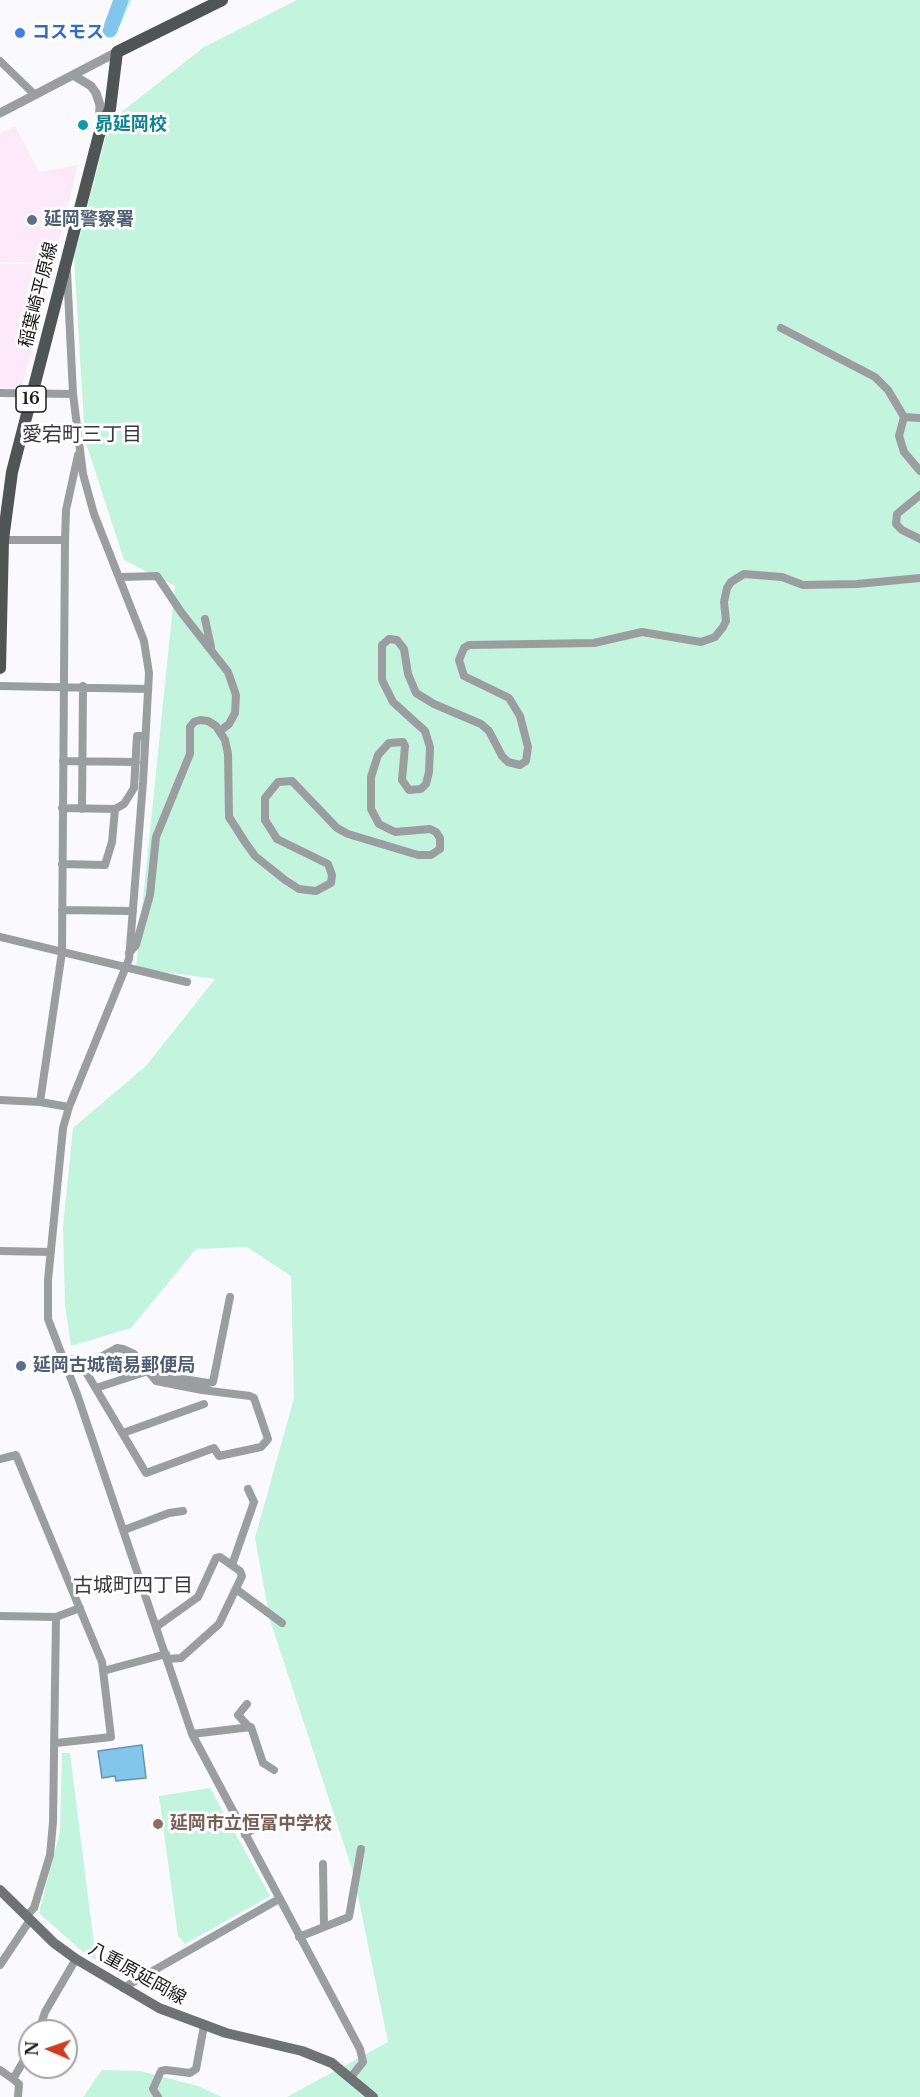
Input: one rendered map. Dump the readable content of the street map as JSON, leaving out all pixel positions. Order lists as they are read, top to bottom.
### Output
{
  "streets": {
    "main road": ["稲葉崎平原線", "16", "八重原延岡線"]
  },
  "districts": ["愛宕町三丁目", "古城町四丁目"],
  "places": [
    "コスモス",
    "昴延岡校",
    "延岡警察署",
    "延岡古城簡易郵便局",
    "延岡市立恒富中学校"
  ],
  "north": "left"
}
